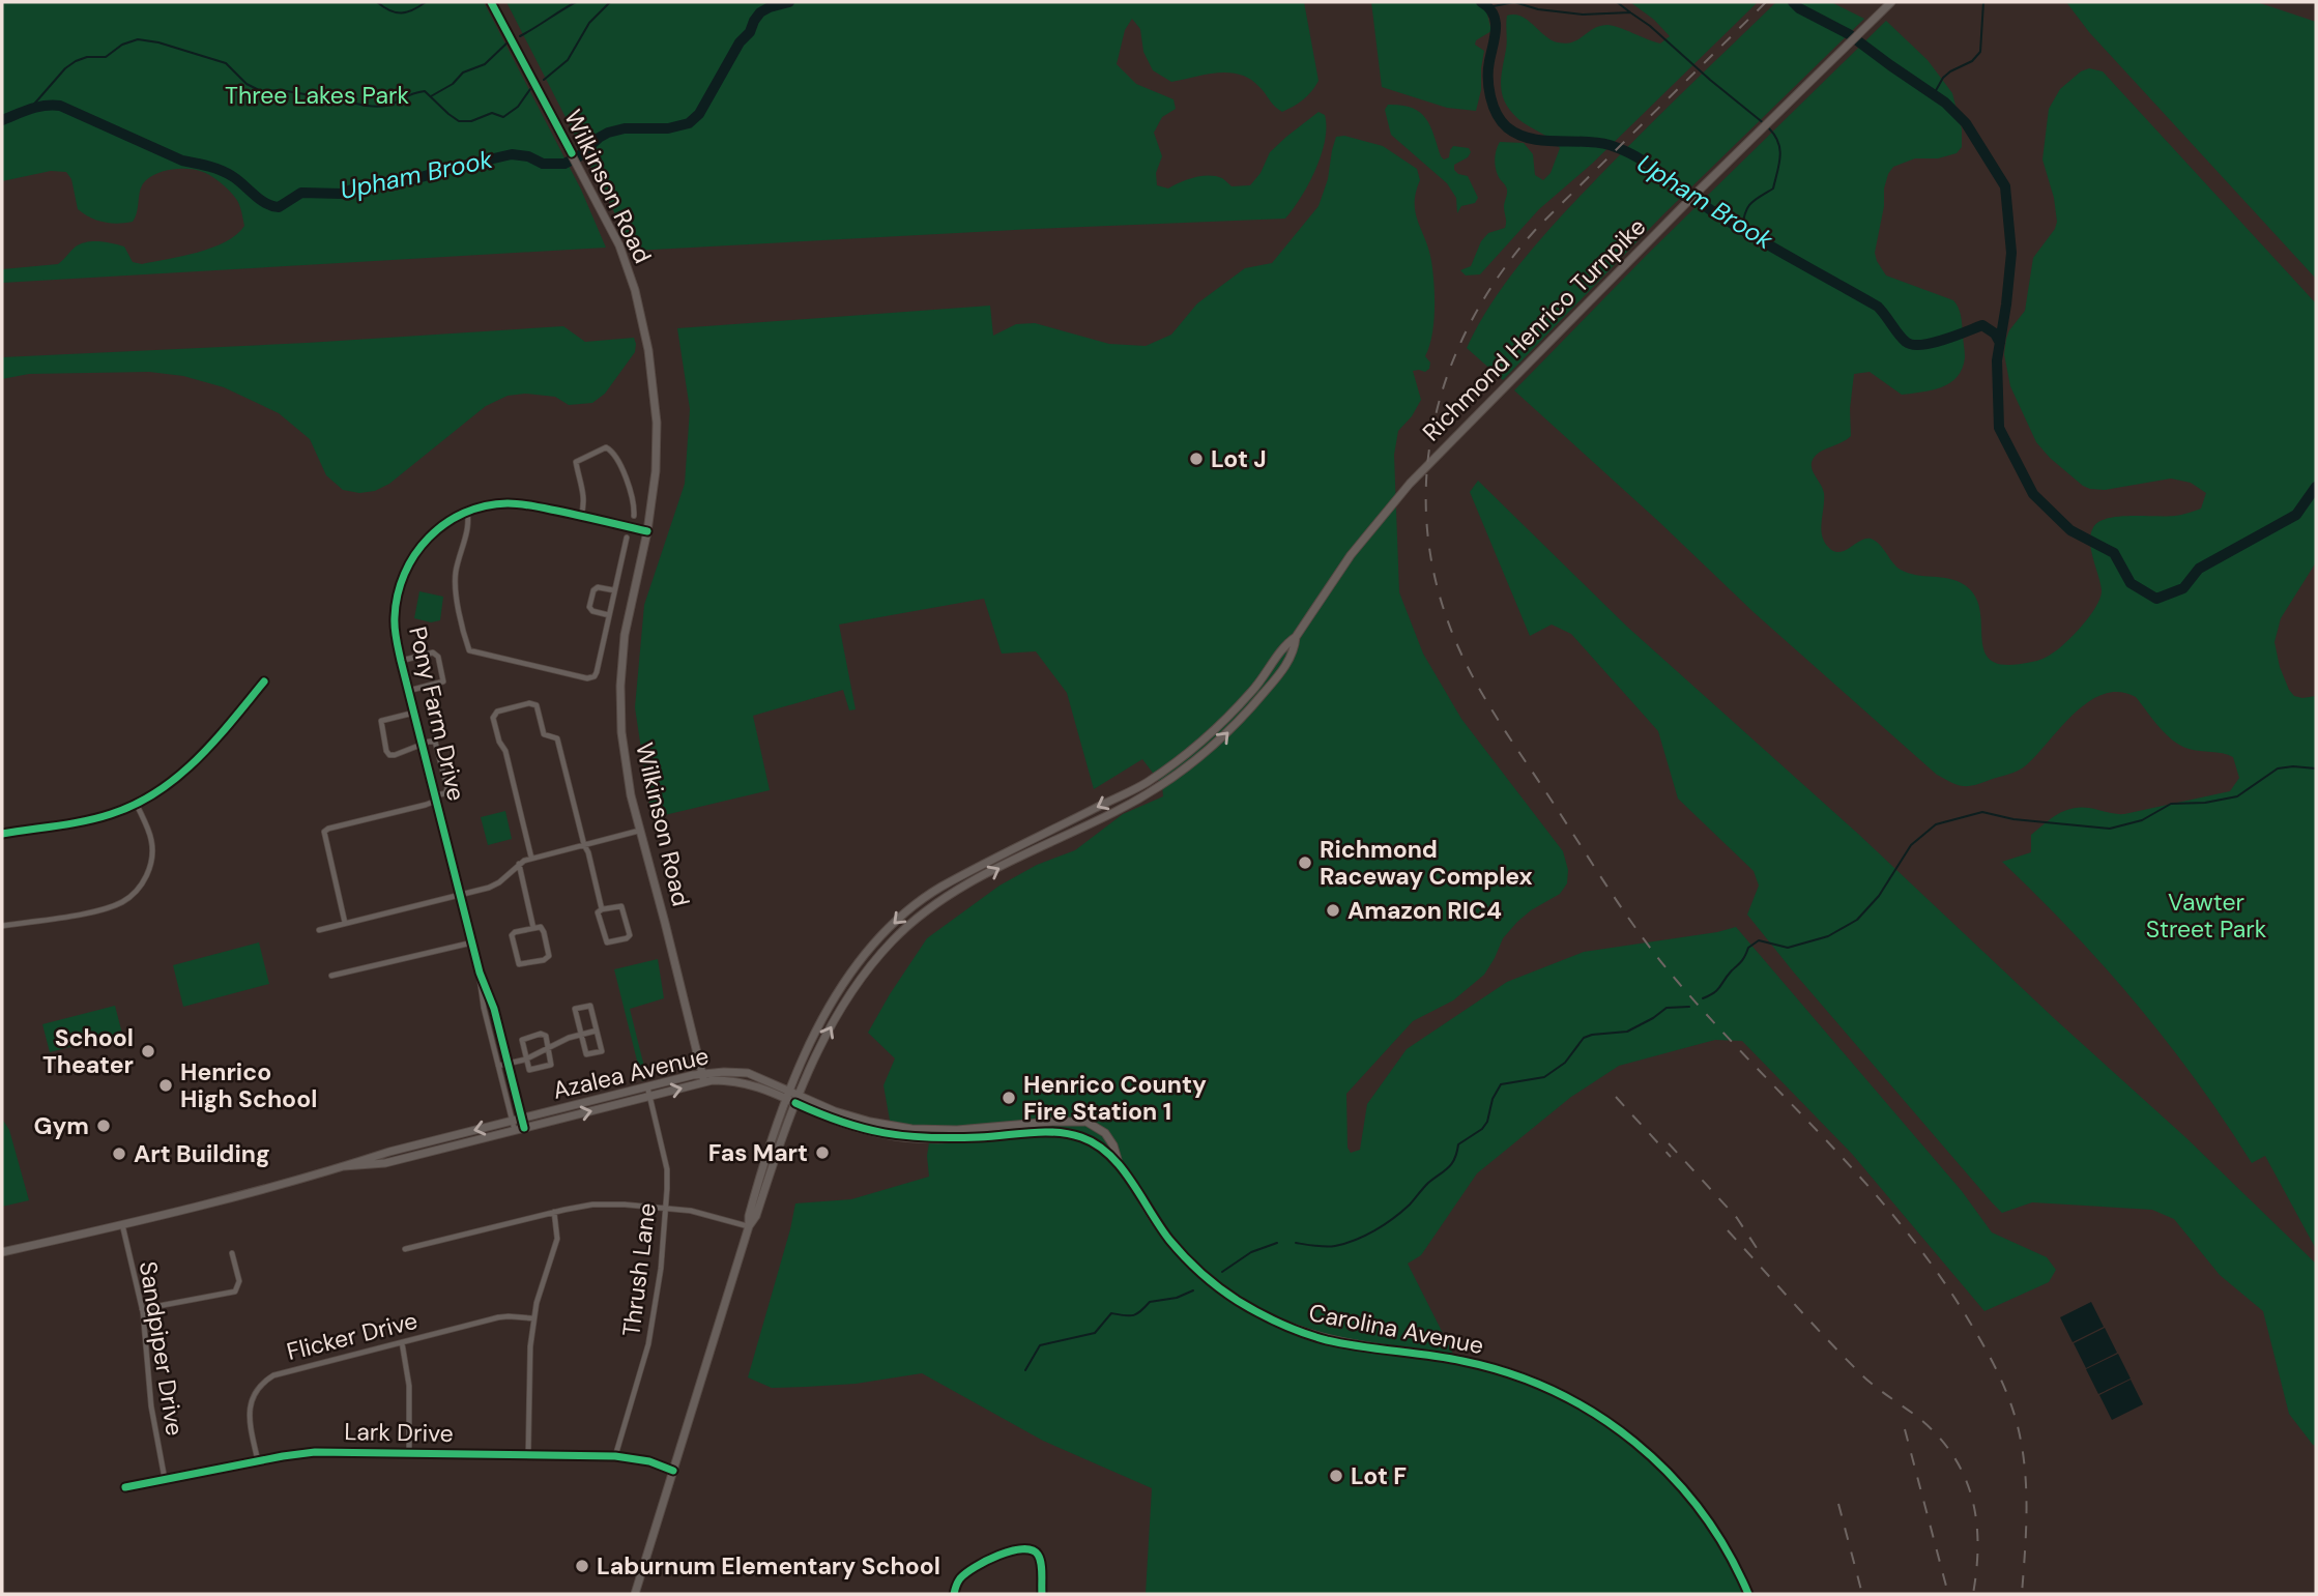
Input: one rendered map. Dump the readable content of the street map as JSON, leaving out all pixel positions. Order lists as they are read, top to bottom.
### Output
{
  "streets": {
    "main road": [
      "Wilkinson Road",
      "Richmond Henrico Turnpike",
      "Azalea Avenue",
      "Carolina Avenue"
    ],
    "street": [
      "Pony Farm Drive",
      "Thrush Lane",
      "Flicker Drive",
      "Sandpiper Drive",
      "Lark Drive"
    ]
  },
  "crossings": [
    ["Wilkinson Road", "Pony Farm Drive"],
    ["Wilkinson Road", "Azalea Avenue"],
    ["Richmond Henrico Turnpike", "Azalea Avenue"],
    ["Richmond Henrico Turnpike", "Lark Drive"],
    ["Pony Farm Drive", "Azalea Avenue"],
    ["Azalea Avenue", "Thrush Lane"],
    ["Azalea Avenue", "Carolina Avenue"],
    ["Azalea Avenue", "Sandpiper Drive"],
    ["Thrush Lane", "Lark Drive"],
    ["Flicker Drive", "Lark Drive"],
    ["Sandpiper Drive", "Lark Drive"]
  ],
  "water": ["Upham Brook"],
  "parks": ["Three Lakes Park", "Vawter Street Park"],
  "places": [
    "Lot J",
    "Richmond Raceway Complex",
    "Amazon RIC4",
    "School Theater",
    "Henrico High School",
    "Henrico County Fire Station 1",
    "Gym",
    "Fas Mart",
    "Art Building",
    "Lot F",
    "Laburnum Elementary School"
  ]
}
